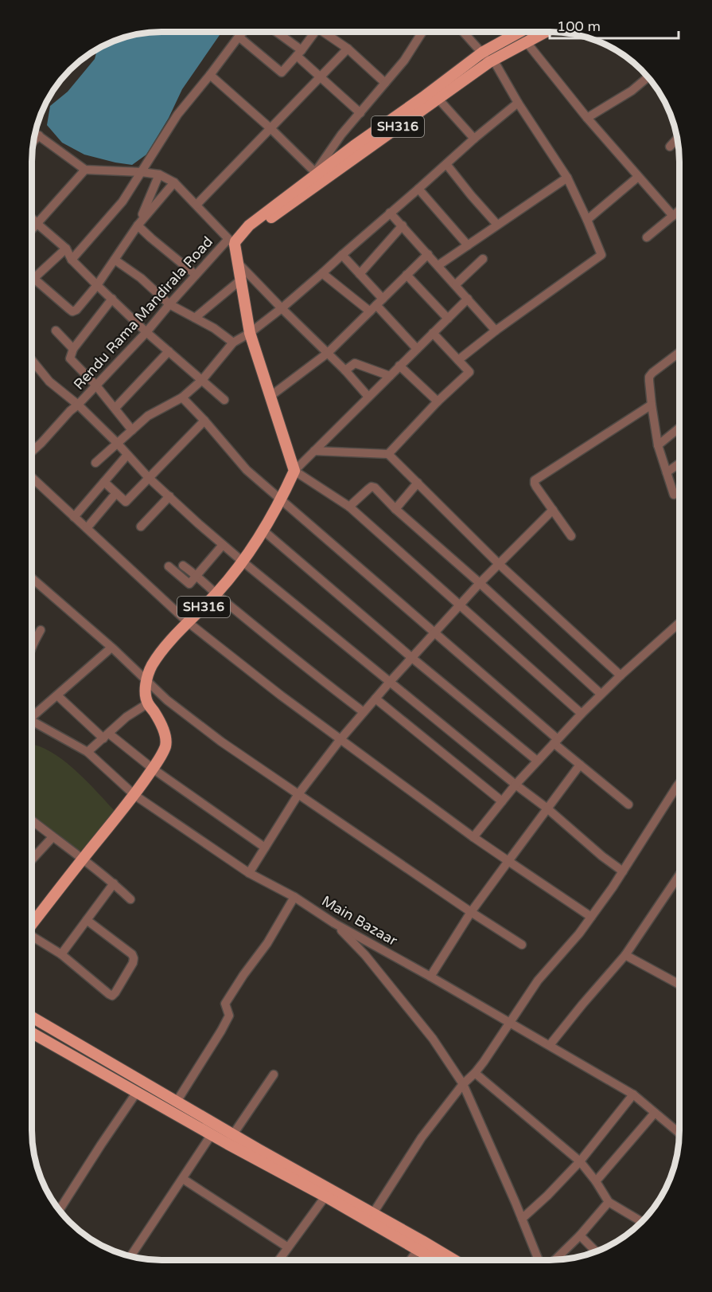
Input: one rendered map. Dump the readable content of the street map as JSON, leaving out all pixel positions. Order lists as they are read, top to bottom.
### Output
{
  "streets": {
    "main road": ["SH316"],
    "street": ["Rendu Rama Mandirala Road", "Main Bazaar"]
  },
  "crossings": [
    ["SH316", "Rendu Rama Mandirala Road"],
    ["SH316", "Main Bazaar"]
  ],
  "scale_bar": "100 m"
}
